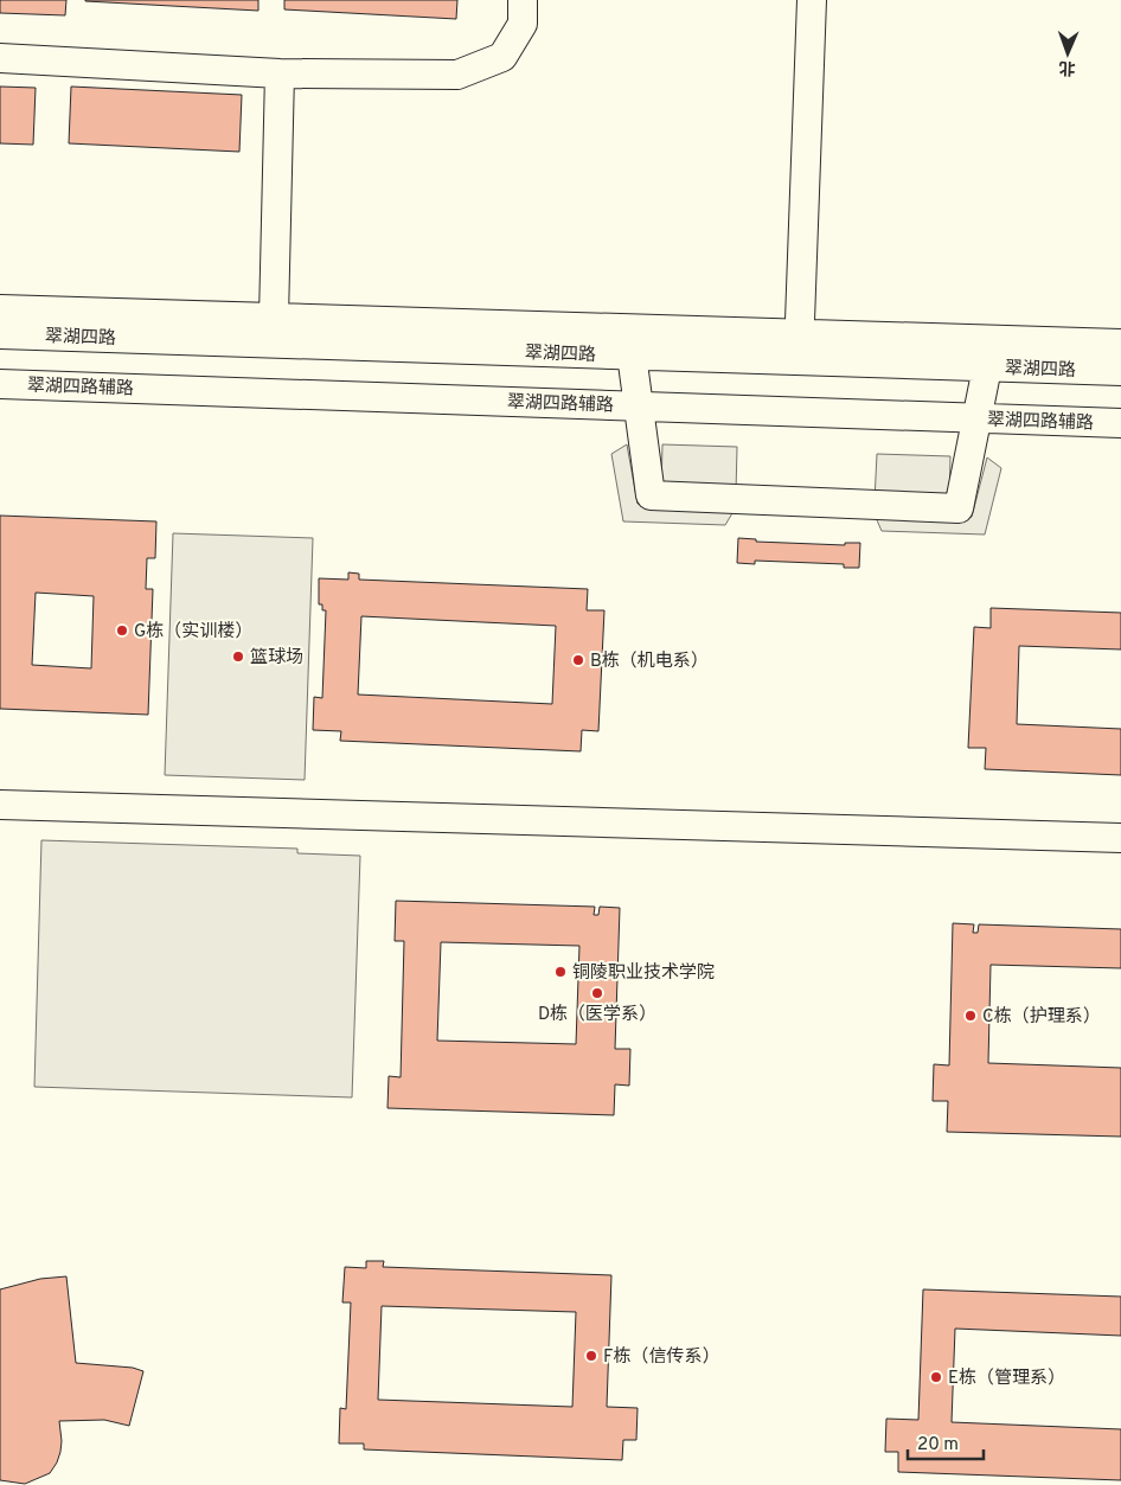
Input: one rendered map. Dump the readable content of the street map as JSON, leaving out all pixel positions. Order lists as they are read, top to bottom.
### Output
{
  "streets": {
    "street": ["翠湖四路", "翠湖四路辅路"]
  },
  "places": [
    "G栋（实训楼）",
    "篮球场",
    "B栋（机电系）",
    "铜陵职业技术学院",
    "D栋（医学系）",
    "C栋（护理系）",
    "F栋（信传系）",
    "E栋（管理系）"
  ],
  "scale_bar": "20 m",
  "north": "bottom"
}
